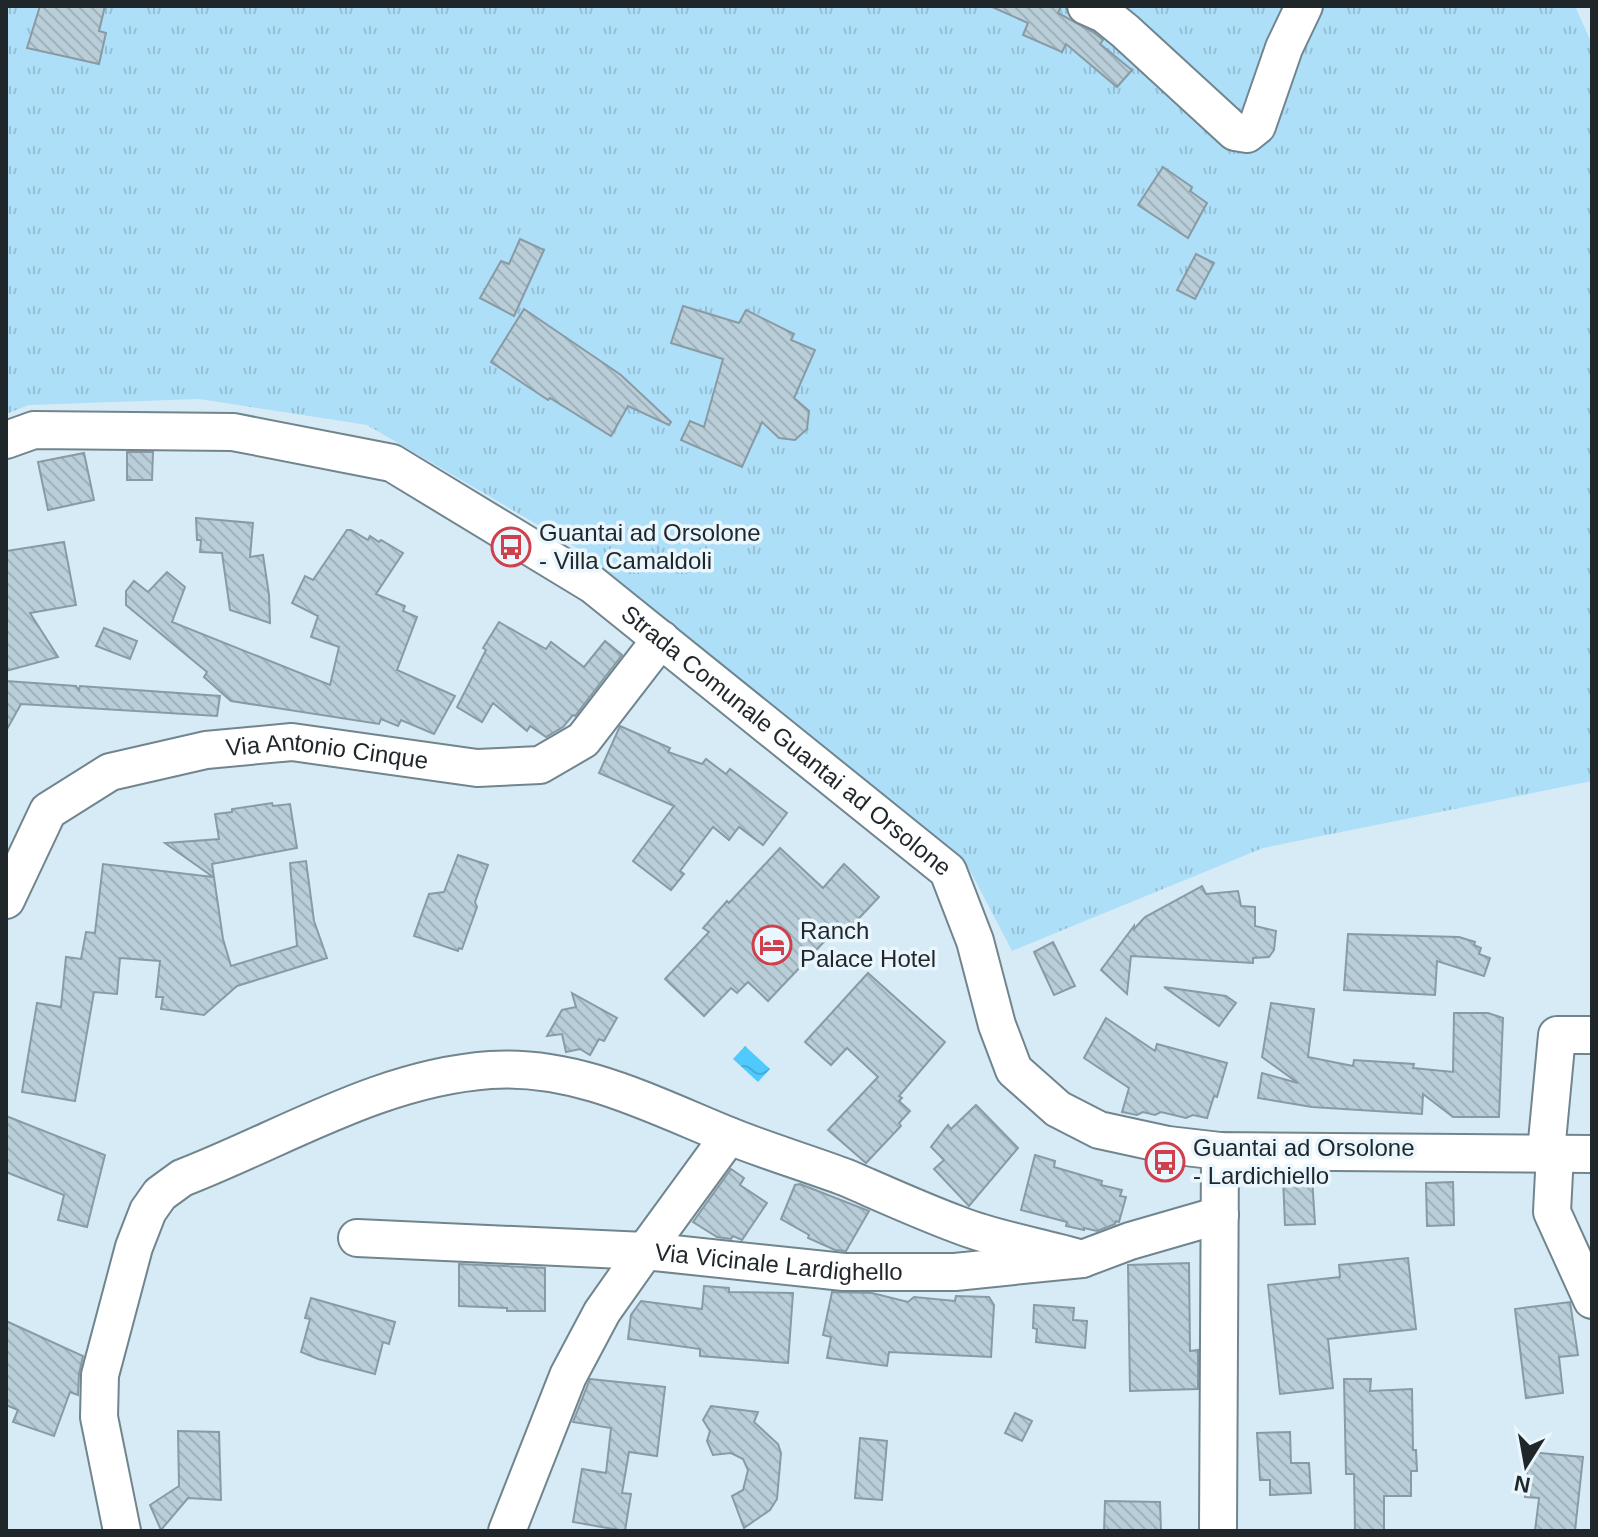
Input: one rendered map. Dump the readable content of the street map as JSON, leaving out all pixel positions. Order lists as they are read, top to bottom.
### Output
{
  "streets": {
    "street": ["Strada Comunale Guantai ad Orsolone", "Via Antonio Cinque", "Via Vicinale Lardighello"]
  },
  "crossings": [
    ["Strada Comunale Guantai ad Orsolone", "Via Antonio Cinque"]
  ],
  "places": {
    "bus stop": ["Guantai ad Orsolone - Villa Camaldoli", "Guantai ad Orsolone - Lardichiello"],
    "hotel": ["Ranch Palace Hotel"]
  },
  "north": "bottom"
}
